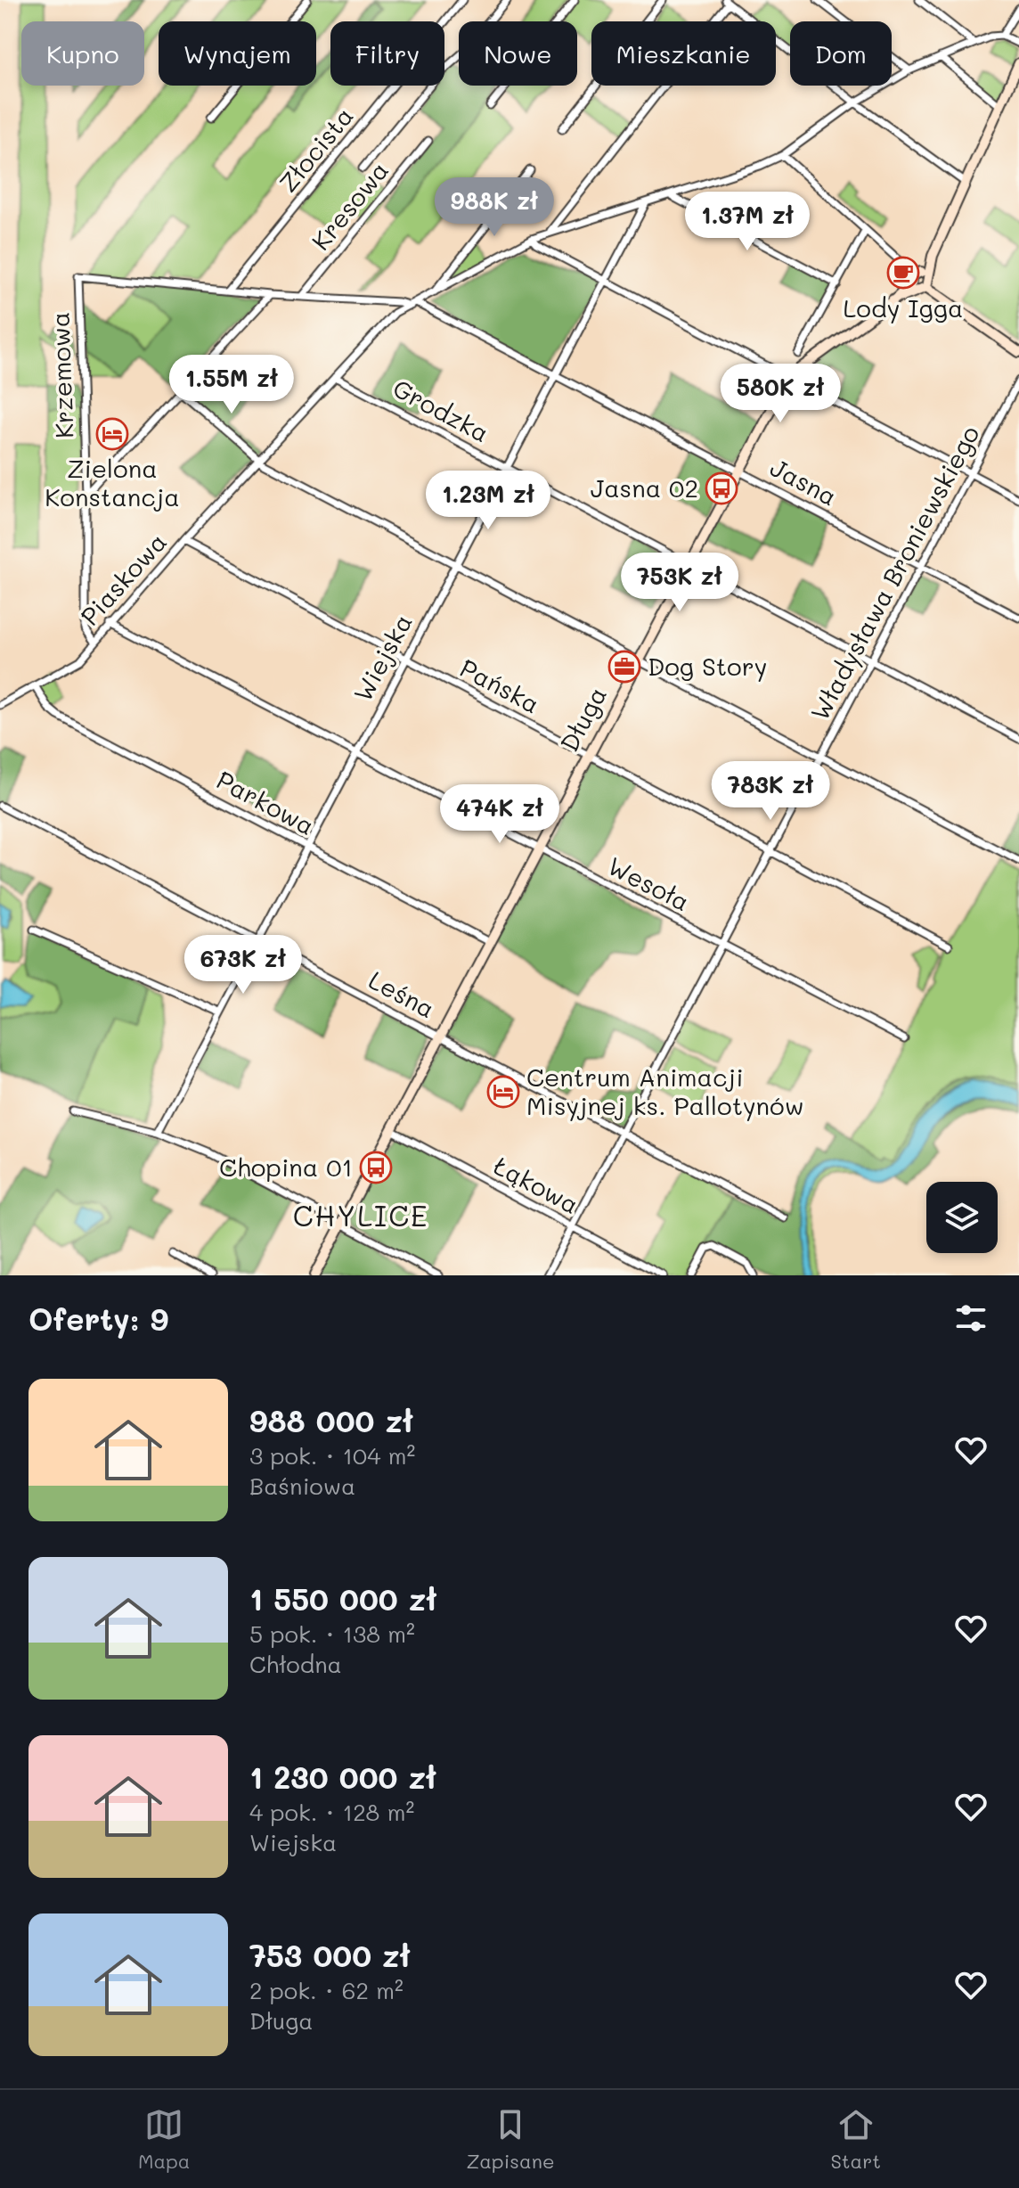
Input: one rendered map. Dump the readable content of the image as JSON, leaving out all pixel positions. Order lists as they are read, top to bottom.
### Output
{
  "streets": {
    "street": [
      "Złocista",
      "Kresowa",
      "Krzemowa",
      "Grodzka",
      "Jasna",
      "Władysława Broniewskiego",
      "Piaskowa",
      "Wiejska",
      "Pańska",
      "Długa",
      "Parkowa",
      "Wesoła",
      "Leśna",
      "Łąkowa"
    ]
  },
  "crossings": [
    ["Złocista", "Krzemowa"],
    ["Krzemowa", "Piaskowa"],
    ["Grodzka", "Władysława Broniewskiego"],
    ["Grodzka", "Piaskowa"],
    ["Grodzka", "Wiejska"],
    ["Grodzka", "Długa"],
    ["Jasna", "Władysława Broniewskiego"],
    ["Jasna", "Piaskowa"],
    ["Jasna", "Wiejska"],
    ["Jasna", "Długa"],
    ["Władysława Broniewskiego", "Pańska"],
    ["Władysława Broniewskiego", "Wesoła"],
    ["Władysława Broniewskiego", "Leśna"],
    ["Władysława Broniewskiego", "Łąkowa"],
    ["Piaskowa", "Wiejska"],
    ["Piaskowa", "Pańska"],
    ["Piaskowa", "Parkowa"],
    ["Piaskowa", "Wesoła"],
    ["Wiejska", "Pańska"],
    ["Wiejska", "Parkowa"],
    ["Wiejska", "Wesoła"],
    ["Wiejska", "Leśna"],
    ["Pańska", "Długa"],
    ["Długa", "Parkowa"],
    ["Długa", "Wesoła"],
    ["Długa", "Leśna"],
    ["Długa", "Łąkowa"]
  ],
  "districts": ["CHYLICE"],
  "places": {
    "cafe": ["Lody Igga"],
    "hotel": ["Zielona Konstancja", "Centrum Animacji Misyjnej ks. Pallotynów"],
    "bus stop": ["Jasna 02", "Chopina 01"],
    "office": ["Dog Story"]
  },
  "page": {
    "chip": [
      "Kupno",
      "Wynajem",
      "Filtry",
      "Nowe",
      "Mieszkanie",
      "Dom"
    ],
    "price": [
      "988K zł",
      "1.37M zł",
      "1.55M zł",
      "580K zł",
      "1.23M zł",
      "753K zł",
      "783K zł",
      "474K zł",
      "673K zł"
    ],
    "heading": "Oferty: 9",
    "list": [
      {
        "name": "988 000 zł",
        "note": "3 pok. · 104 m² · Baśniowa"
      },
      {
        "name": "1 550 000 zł",
        "note": "5 pok. · 138 m² · Chłodna"
      },
      {
        "name": "1 230 000 zł",
        "note": "4 pok. · 128 m² · Wiejska"
      },
      {
        "name": "753 000 zł",
        "note": "2 pok. · 62 m² · Długa"
      }
    ],
    "tabs": ["Mapa", "Zapisane", "Start"]
  }
}
